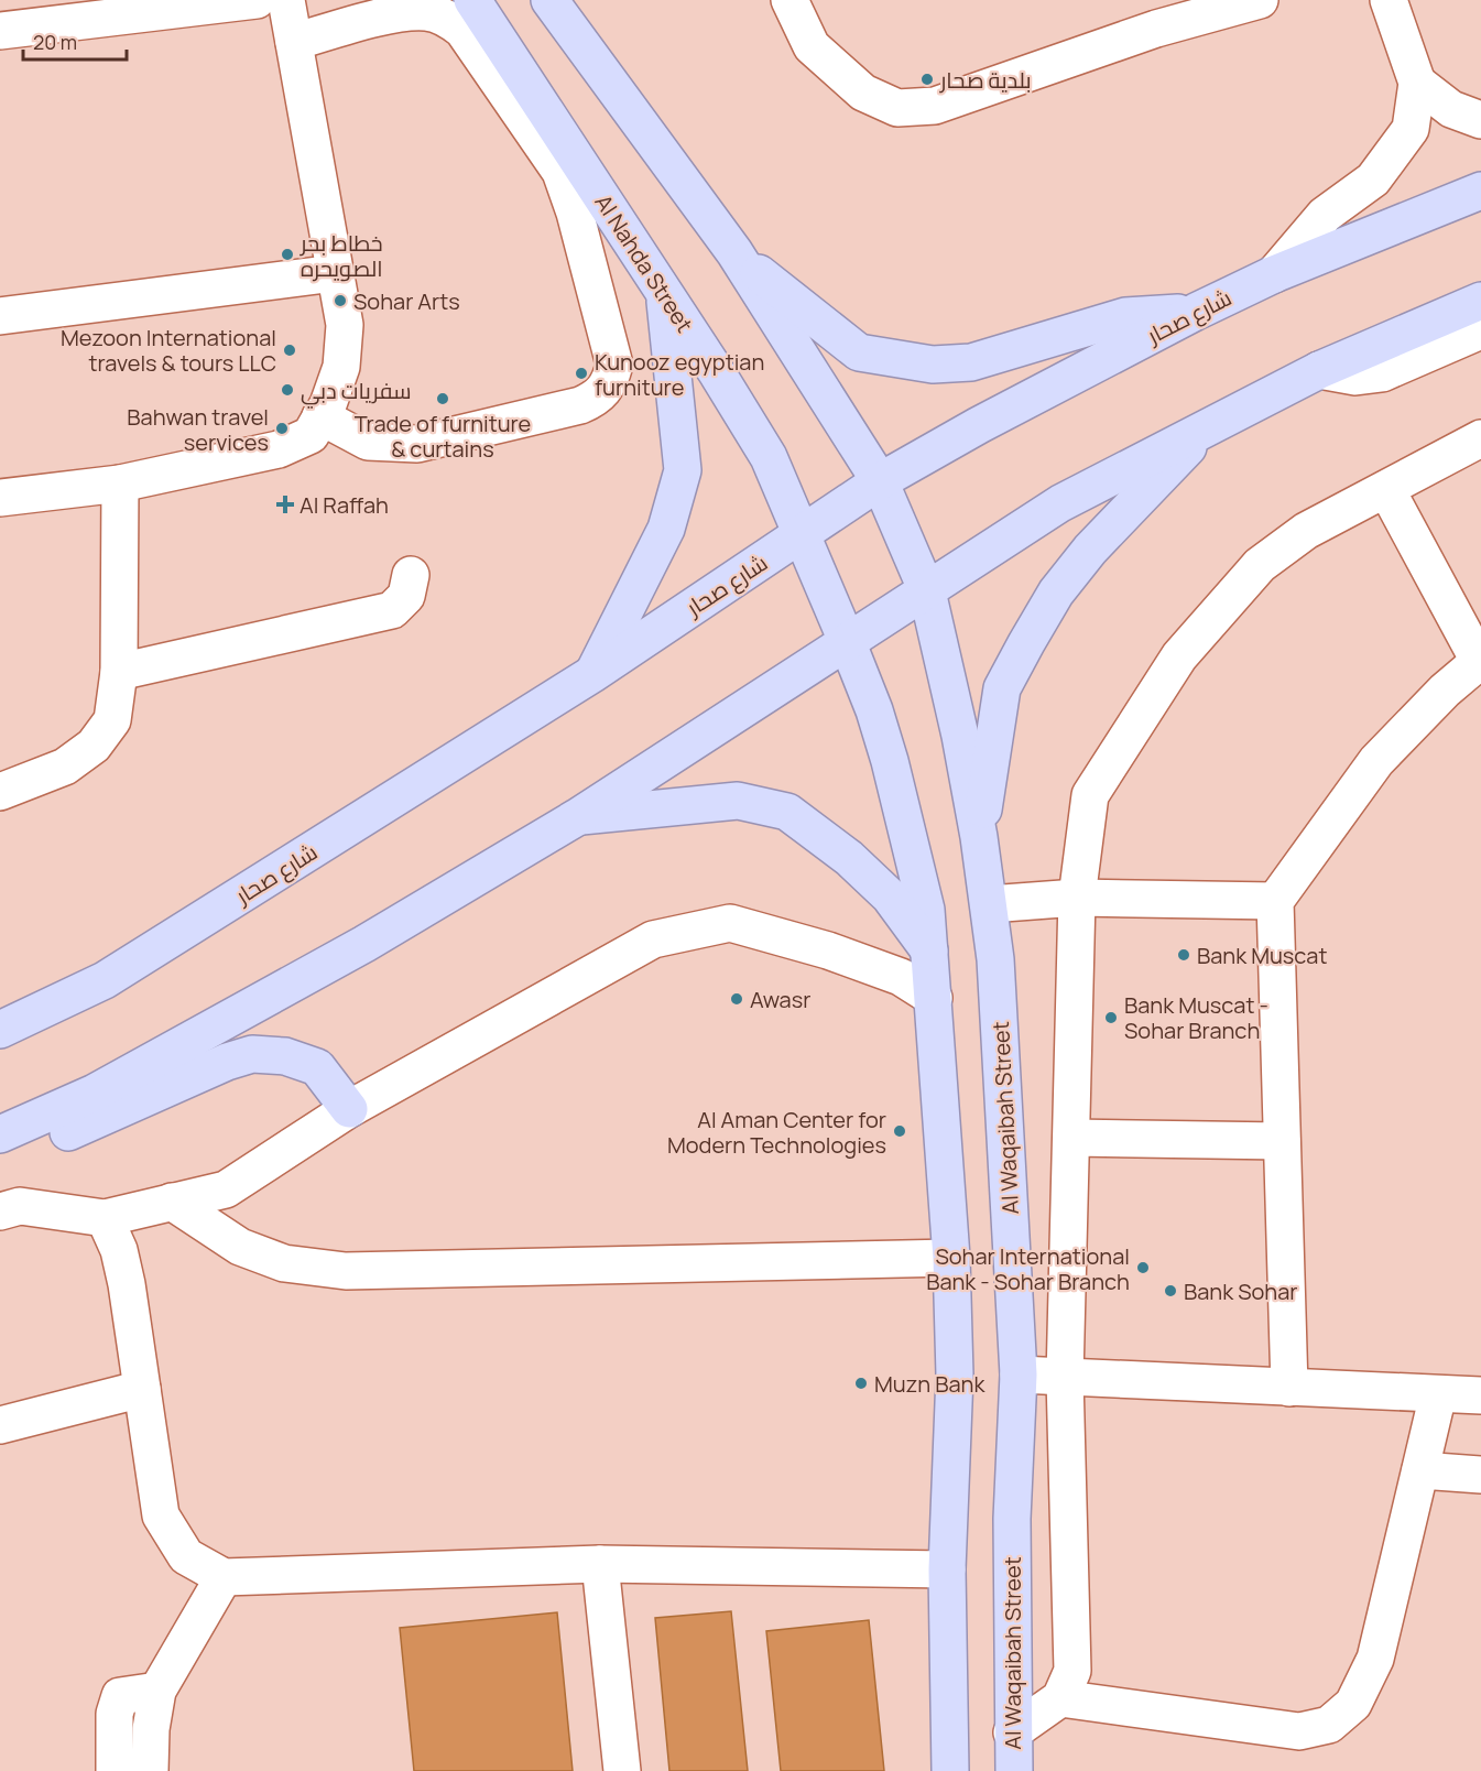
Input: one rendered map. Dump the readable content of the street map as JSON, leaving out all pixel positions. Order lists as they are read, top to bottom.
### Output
{
  "streets": {
    "main road": ["Al Nahda Street", "شارع صحار", "Al Waqaibah Street"]
  },
  "crossings": [
    ["Al Nahda Street", "شارع صحار"],
    ["شارع صحار", "Al Waqaibah Street"]
  ],
  "places": {
    "other": [
      "بلدية صحار",
      "خطاط بحر الصويحره",
      "Sohar Arts",
      "Mezoon International travels & tours LLC",
      "Kunooz egyptian furniture",
      "سفريات دبي",
      "Trade of furniture & curtains",
      "Bahwan travel services",
      "Bank Muscat",
      "Awasr",
      "Bank Muscat - Sohar Branch",
      "Al Aman Center for Modern Technologies",
      "Sohar International Bank - Sohar Branch",
      "Bank Sohar",
      "Muzn Bank"
    ],
    "health": ["Al Raffah"]
  },
  "scale_bar": "20 m"
}
